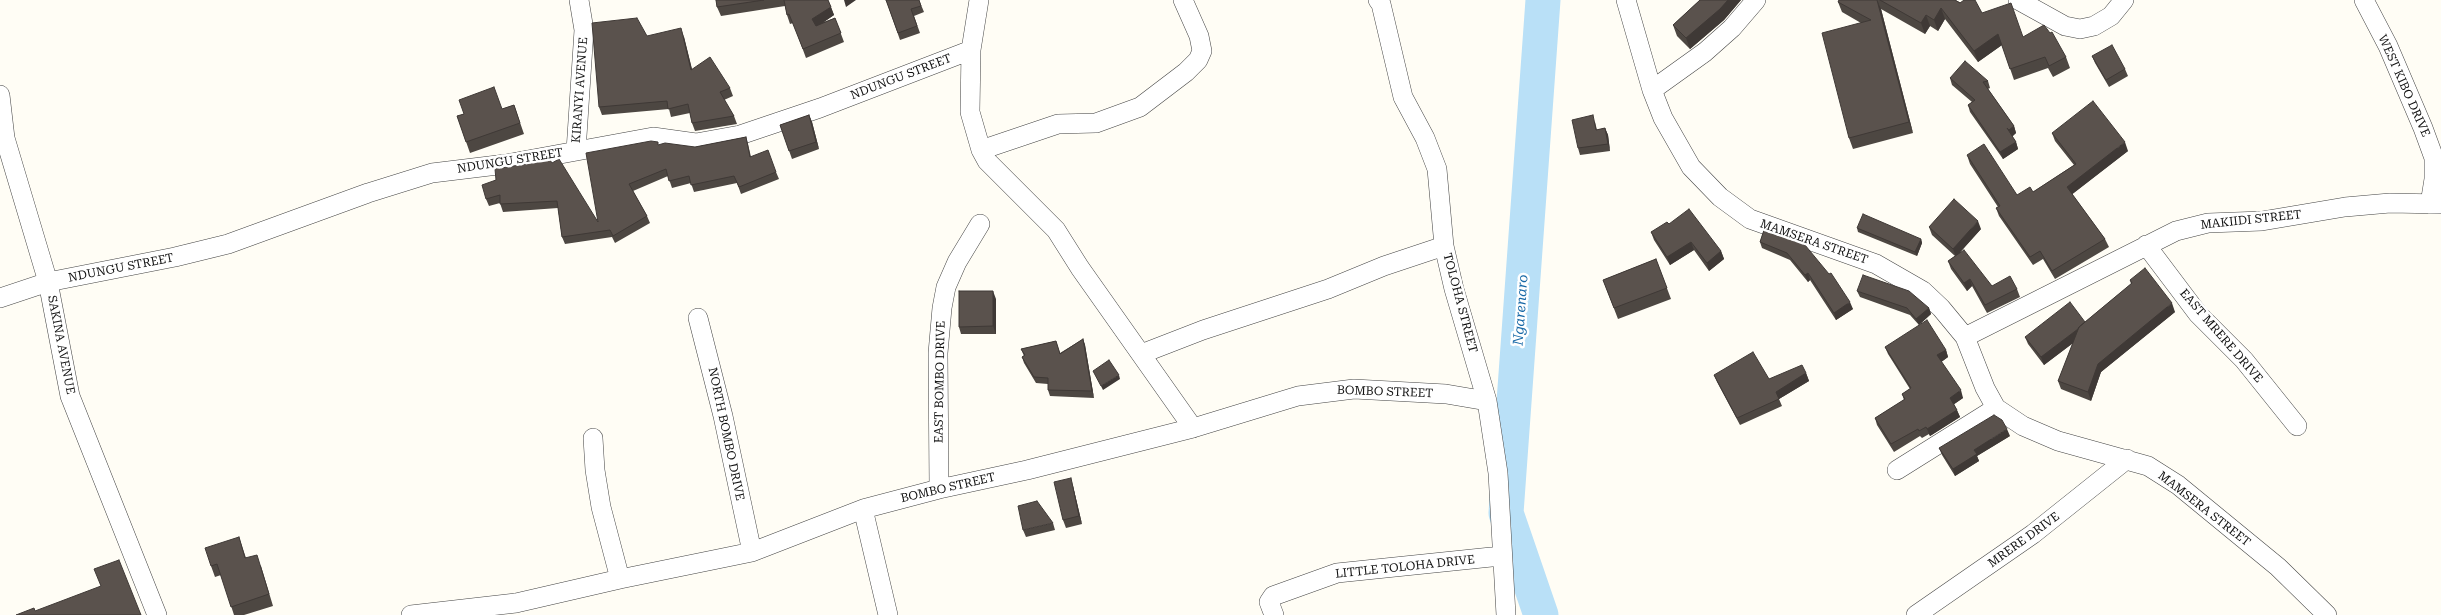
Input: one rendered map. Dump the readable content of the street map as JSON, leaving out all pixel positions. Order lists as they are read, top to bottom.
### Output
{
  "streets": {
    "street": [
      "NDUNGU STREET",
      "WEST KIBO DRIVE",
      "KIRANYI AVENUE",
      "MAKIIDI STREET",
      "MAMSERA STREET",
      "TOLOHA STREET",
      "EAST MRERE DRIVE",
      "SAKINA AVENUE",
      "EAST BOMBO DRIVE",
      "BOMBO STREET",
      "NORTH BOMBO DRIVE",
      "MRERE DRIVE",
      "LITTLE TOLOHA DRIVE"
    ]
  },
  "crossings": [
    ["NDUNGU STREET", "KIRANYI AVENUE"],
    ["NDUNGU STREET", "SAKINA AVENUE"],
    ["WEST KIBO DRIVE", "MAKIIDI STREET"],
    ["MAKIIDI STREET", "MAMSERA STREET"],
    ["MAKIIDI STREET", "EAST MRERE DRIVE"],
    ["MAMSERA STREET", "MRERE DRIVE"],
    ["TOLOHA STREET", "BOMBO STREET"],
    ["TOLOHA STREET", "LITTLE TOLOHA DRIVE"],
    ["EAST BOMBO DRIVE", "BOMBO STREET"],
    ["BOMBO STREET", "NORTH BOMBO DRIVE"]
  ],
  "water": ["Ngarenaro"]
}
